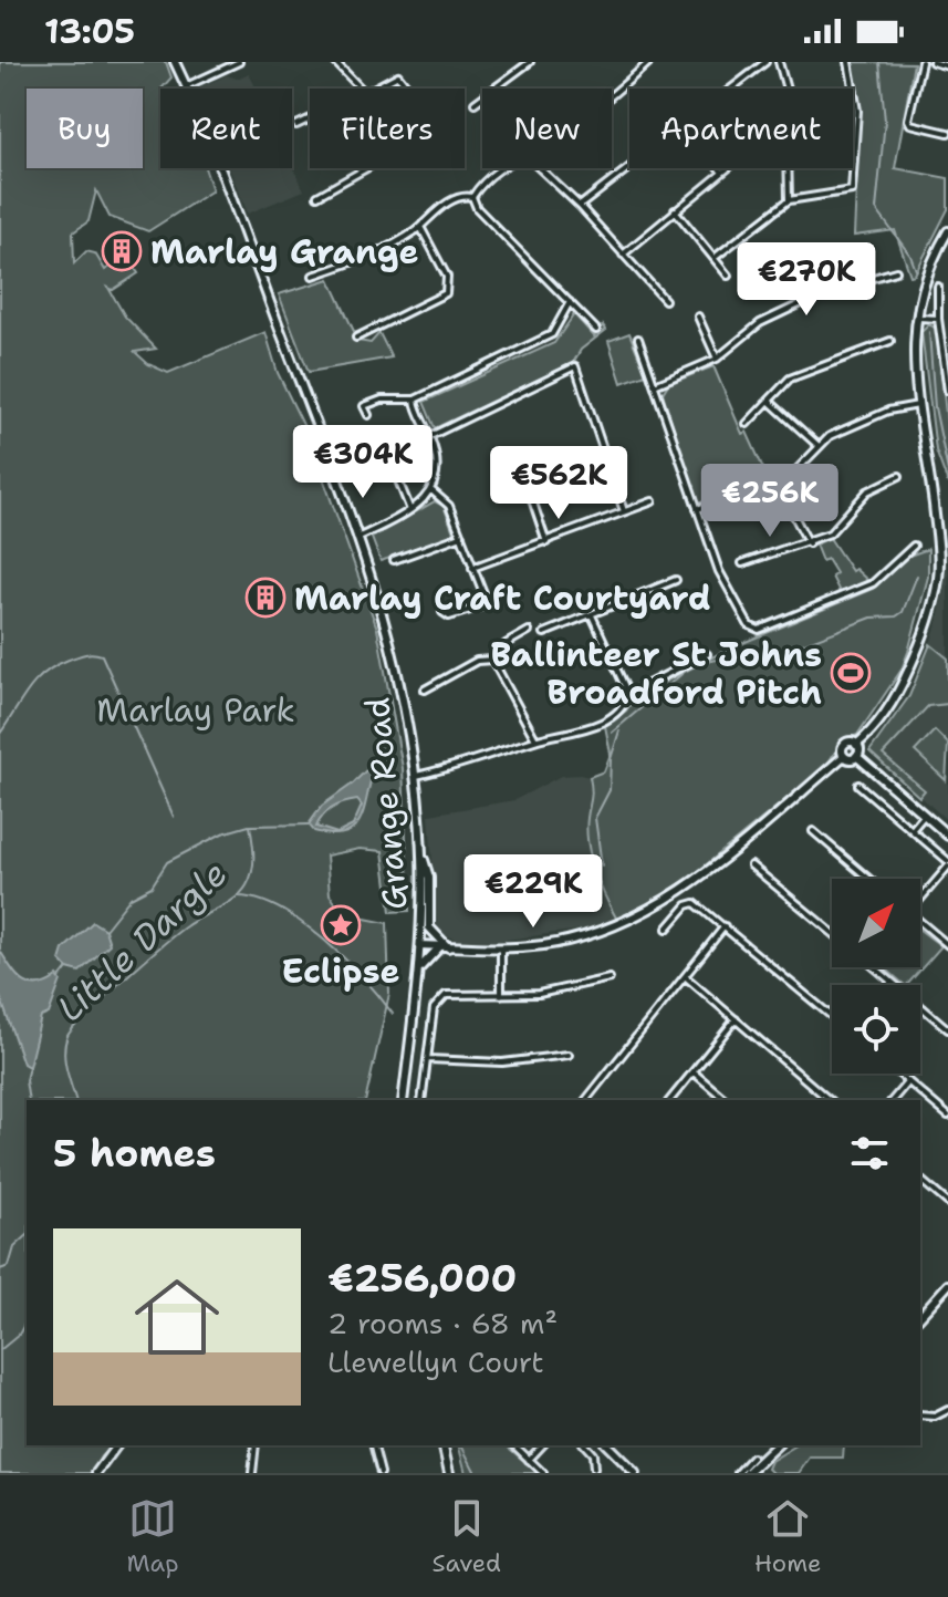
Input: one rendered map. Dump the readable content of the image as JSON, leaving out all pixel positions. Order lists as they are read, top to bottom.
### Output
{
  "streets": {
    "street": ["Grange Road"]
  },
  "water": ["Little Dargle"],
  "parks": ["Marlay Park"],
  "places": {
    "building": ["Marlay Grange", "Marlay Craft Courtyard"],
    "sports": ["Ballinteer St Johns Broadford Pitch"],
    "place": ["Eclipse"]
  },
  "north": "top right",
  "page": {
    "status": "13:05",
    "chip": [
      "Buy",
      "Rent",
      "Filters",
      "New",
      "Apartment"
    ],
    "price": [
      "€270K",
      "€304K",
      "€562K",
      "€256K",
      "€229K"
    ],
    "heading": "5 homes",
    "list": [
      {
        "name": "€256,000",
        "note": "2 rooms · 68 m² · Llewellyn Court"
      }
    ],
    "tabs": ["Map", "Saved", "Home"]
  }
}
